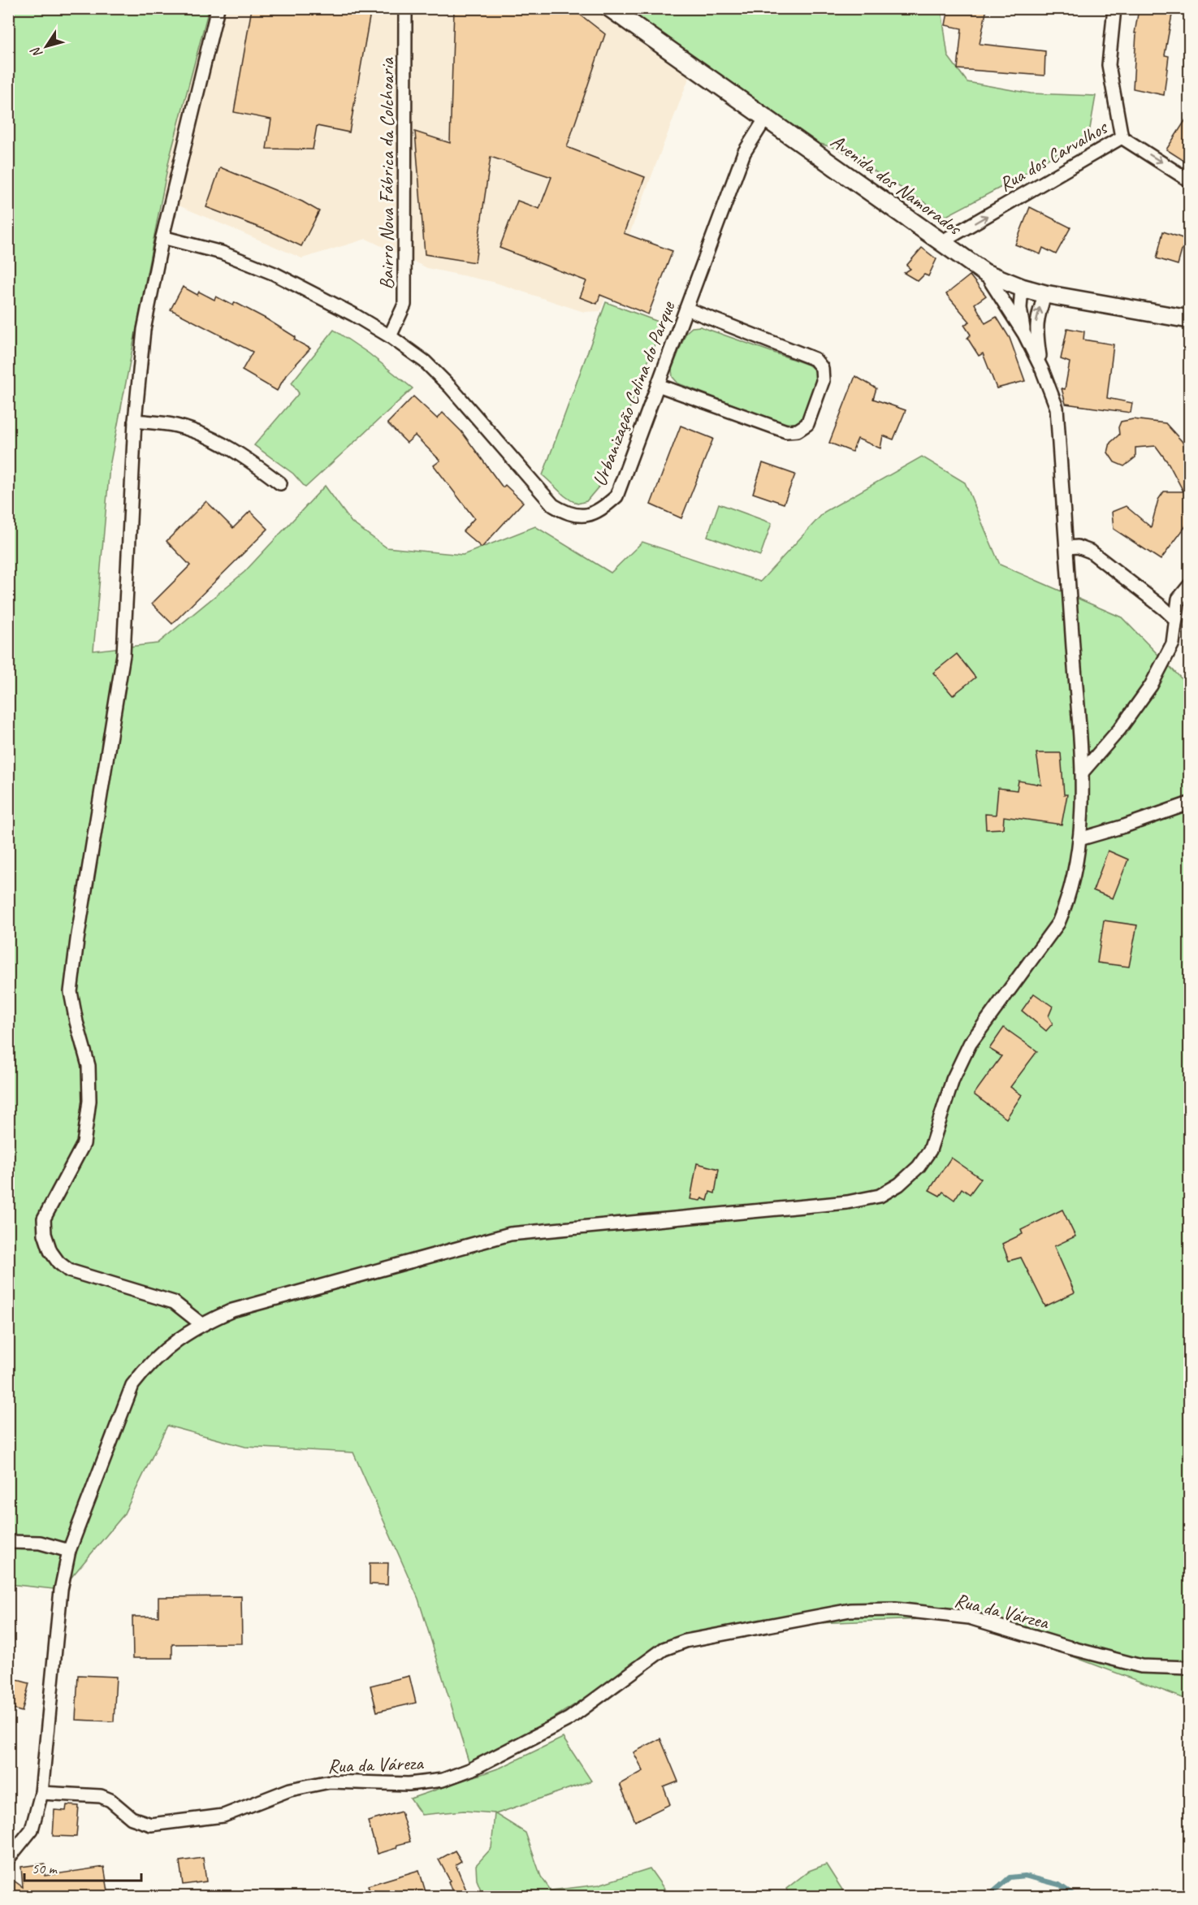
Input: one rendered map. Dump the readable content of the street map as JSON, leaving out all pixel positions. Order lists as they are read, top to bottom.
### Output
{
  "streets": {
    "street": [
      "Rua dos Carvalhos",
      "Bairro Nova Fábrica da Colchoaria",
      "Avenida dos Namorados",
      "Urbanização Colina do Parque",
      "Rua da Várzea",
      "Rua da Váreza"
    ]
  },
  "crossings": [
    ["Rua dos Carvalhos", "Avenida dos Namorados"],
    ["Bairro Nova Fábrica da Colchoaria", "Urbanização Colina do Parque"],
    ["Avenida dos Namorados", "Urbanização Colina do Parque"],
    ["Rua da Várzea", "Rua da Váreza"]
  ],
  "one_way": ["Rua dos Carvalhos"],
  "scale_bar": "50 m",
  "north": "bottom left"
}
